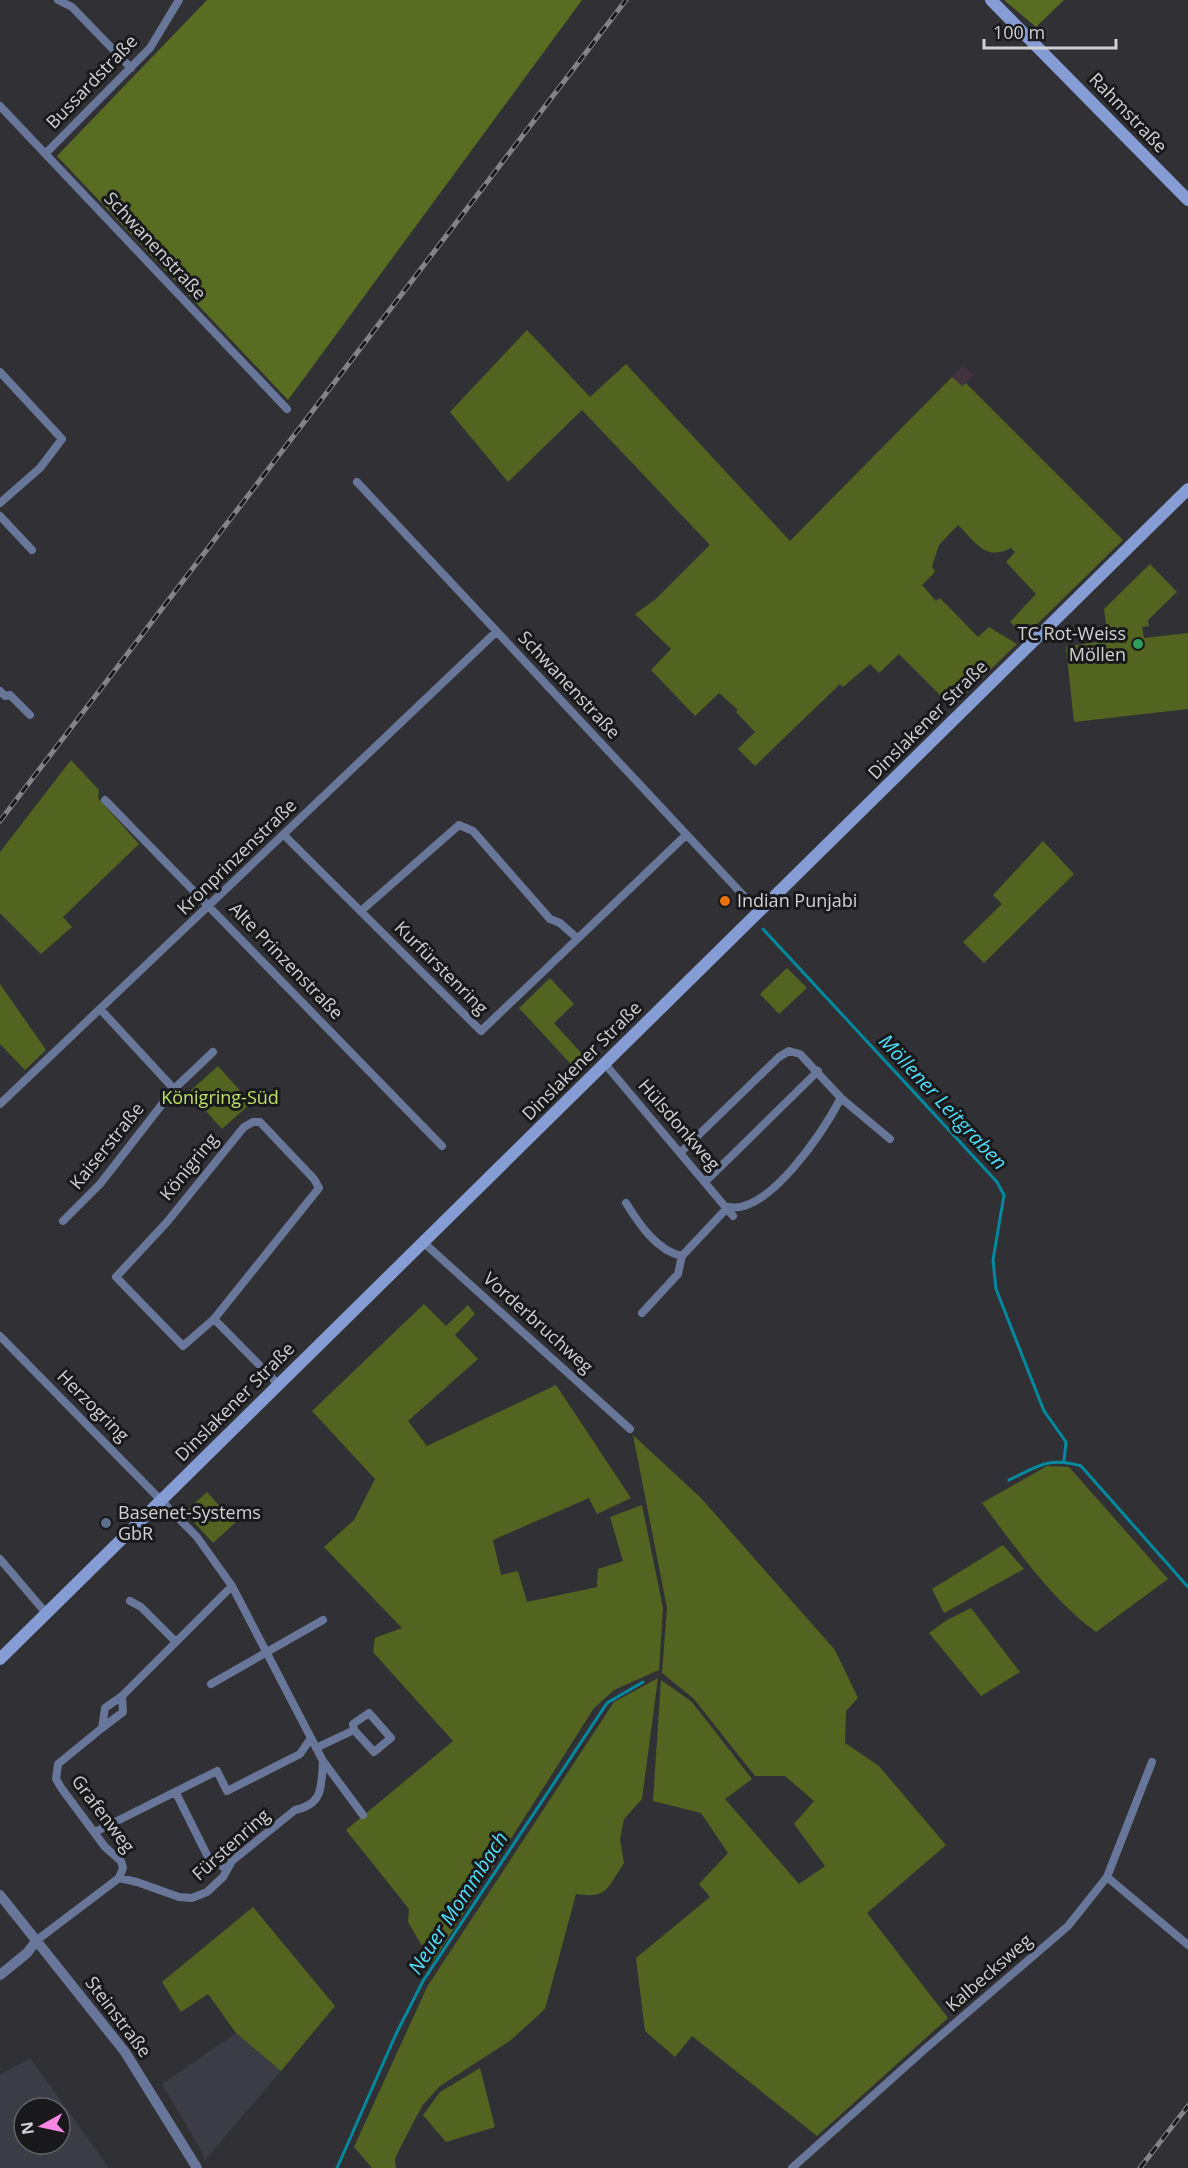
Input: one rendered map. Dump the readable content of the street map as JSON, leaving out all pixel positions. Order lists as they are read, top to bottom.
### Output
{
  "streets": {
    "main road": ["Rahmstraße", "Dinslakener Straße"],
    "street": [
      "Bussardstraße",
      "Schwanenstraße",
      "Kronprinzenstraße",
      "Alte Prinzenstraße",
      "Kurfürstenring",
      "Hülsdonkweg",
      "Kaiserstraße",
      "Königring",
      "Vorderbruchweg",
      "Herzogring",
      "Grafenweg",
      "Fürstenring",
      "Kalbecksweg",
      "Steinstraße"
    ]
  },
  "crossings": [
    ["Bussardstraße", "Schwanenstraße"],
    ["Schwanenstraße", "Dinslakener Straße"],
    ["Schwanenstraße", "Kronprinzenstraße"],
    ["Schwanenstraße", "Kurfürstenring"],
    ["Dinslakener Straße", "Hülsdonkweg"],
    ["Dinslakener Straße", "Vorderbruchweg"],
    ["Dinslakener Straße", "Herzogring"],
    ["Kronprinzenstraße", "Alte Prinzenstraße"],
    ["Kronprinzenstraße", "Kurfürstenring"],
    ["Grafenweg", "Fürstenring"]
  ],
  "water": ["Möllener Leitgraben", "Neuer Mommbach"],
  "parks": ["Königring-Süd"],
  "places": ["TC Rot-Weiss Möllen", "Indian Punjabi", "Basenet-Systems GbR"],
  "scale_bar": "100 m",
  "north": "left"
}
